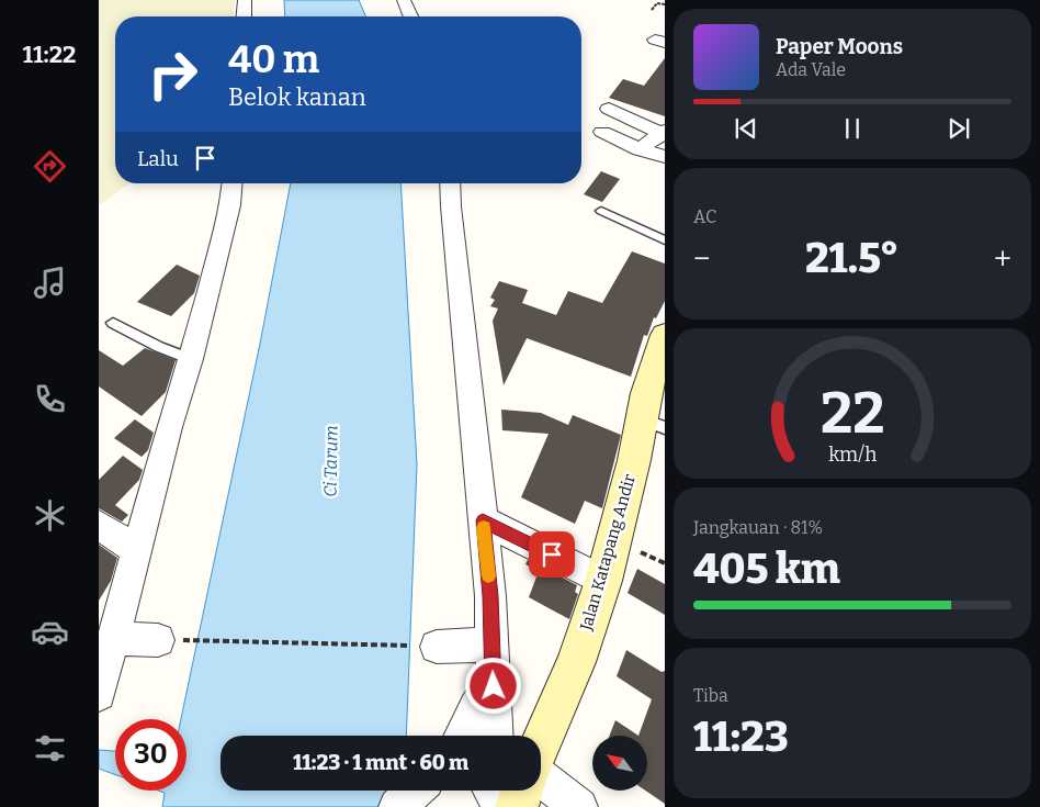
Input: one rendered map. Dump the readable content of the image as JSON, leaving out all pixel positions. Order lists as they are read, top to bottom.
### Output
{
  "streets": {
    "street": ["Jalan Katapang Andir"]
  },
  "water": ["Ci Tarum"],
  "north": "top left",
  "page": {
    "tabs": "11:22",
    "turn": ["40 m", "Belok kanan"],
    "song": ["Paper Moons", "Ada Vale"],
    "then": "Lalu",
    "tile": [
      "AC",
      ["Jangkauan · 81%", "405 km"],
      ["Tiba", "11:23"]
    ],
    "heat": ["−", "21.5°", "+"],
    "limit": "30",
    "trip": "11:23 · 1 mnt · 60 m",
    "gauge": ["22", "km/h"]
  }
}
